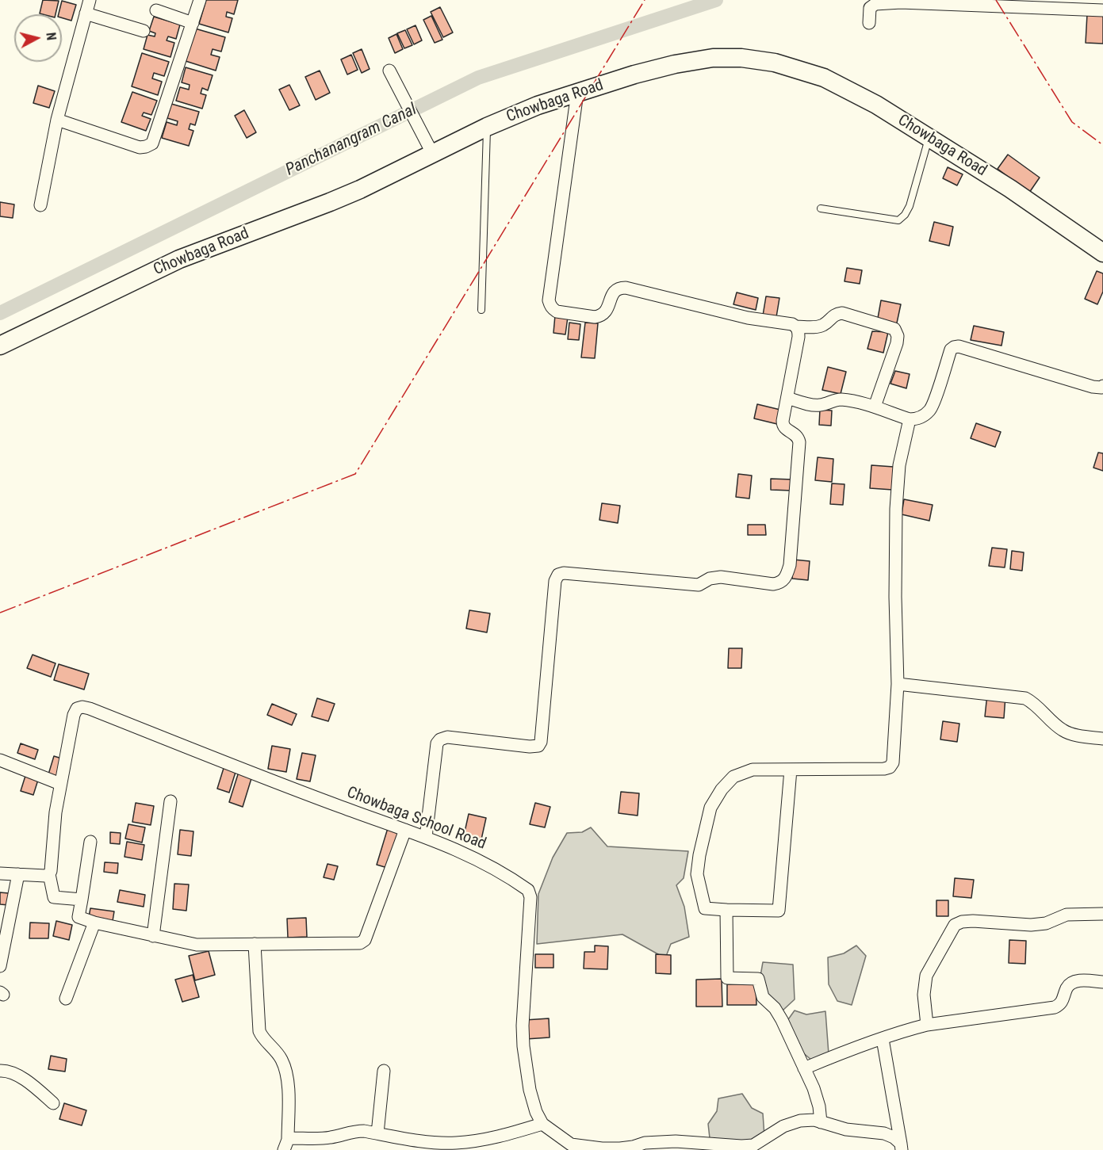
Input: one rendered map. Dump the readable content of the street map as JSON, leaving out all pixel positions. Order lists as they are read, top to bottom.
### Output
{
  "streets": {
    "street": ["Chowbaga Road", "Chowbaga School Road"]
  },
  "water": ["Panchanangram Canal"],
  "north": "right"
}
